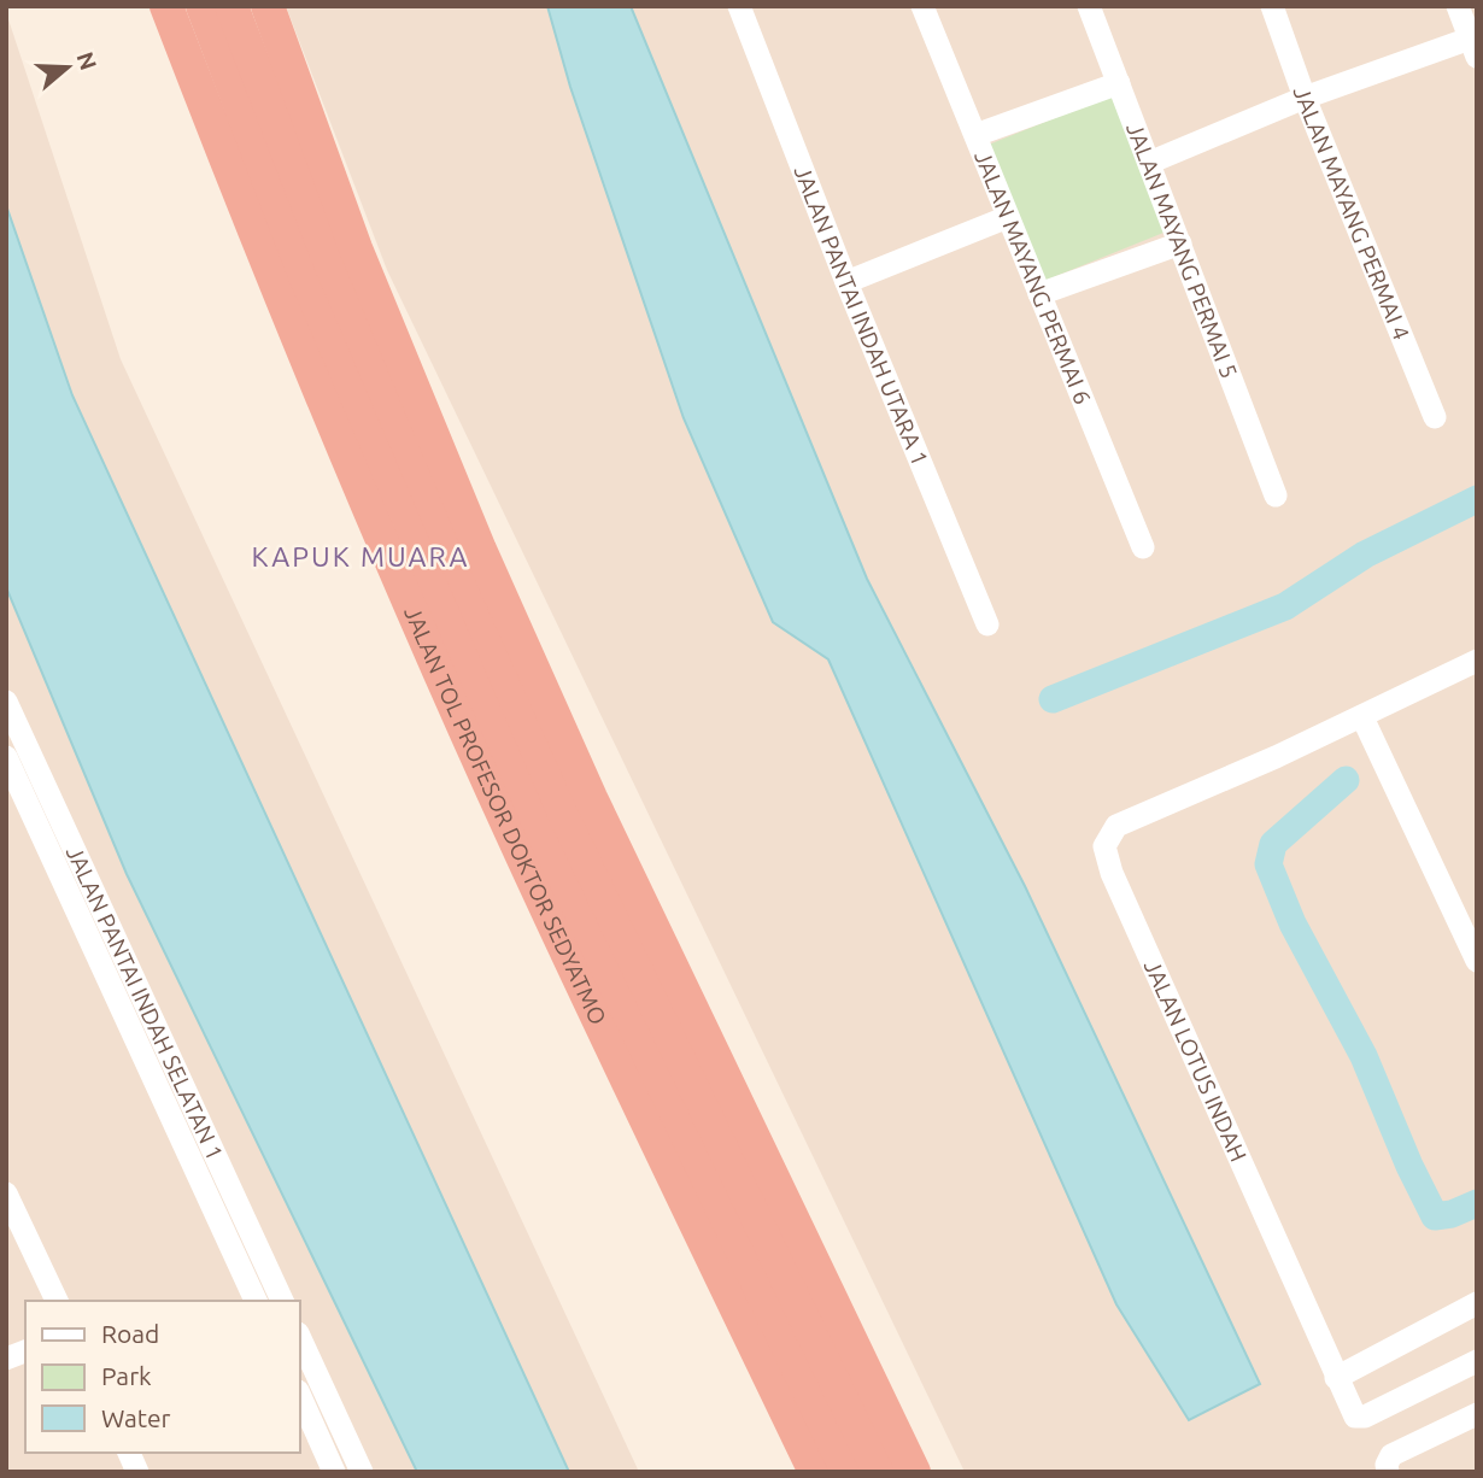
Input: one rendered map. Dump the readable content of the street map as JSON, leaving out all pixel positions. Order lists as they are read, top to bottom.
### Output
{
  "streets": {
    "highway": ["JALAN TOL PROFESOR DOKTOR SEDYATMO"],
    "street": [
      "JALAN MAYANG PERMAI 4",
      "JALAN MAYANG PERMAI 5",
      "JALAN MAYANG PERMAI 6",
      "JALAN PANTAI INDAH UTARA 1",
      "JALAN PANTAI INDAH SELATAN 1",
      "JALAN LOTUS INDAH"
    ]
  },
  "districts": ["KAPUK MUARA"],
  "legend": ["Road", "Park", "Water"],
  "north": "right"
}
